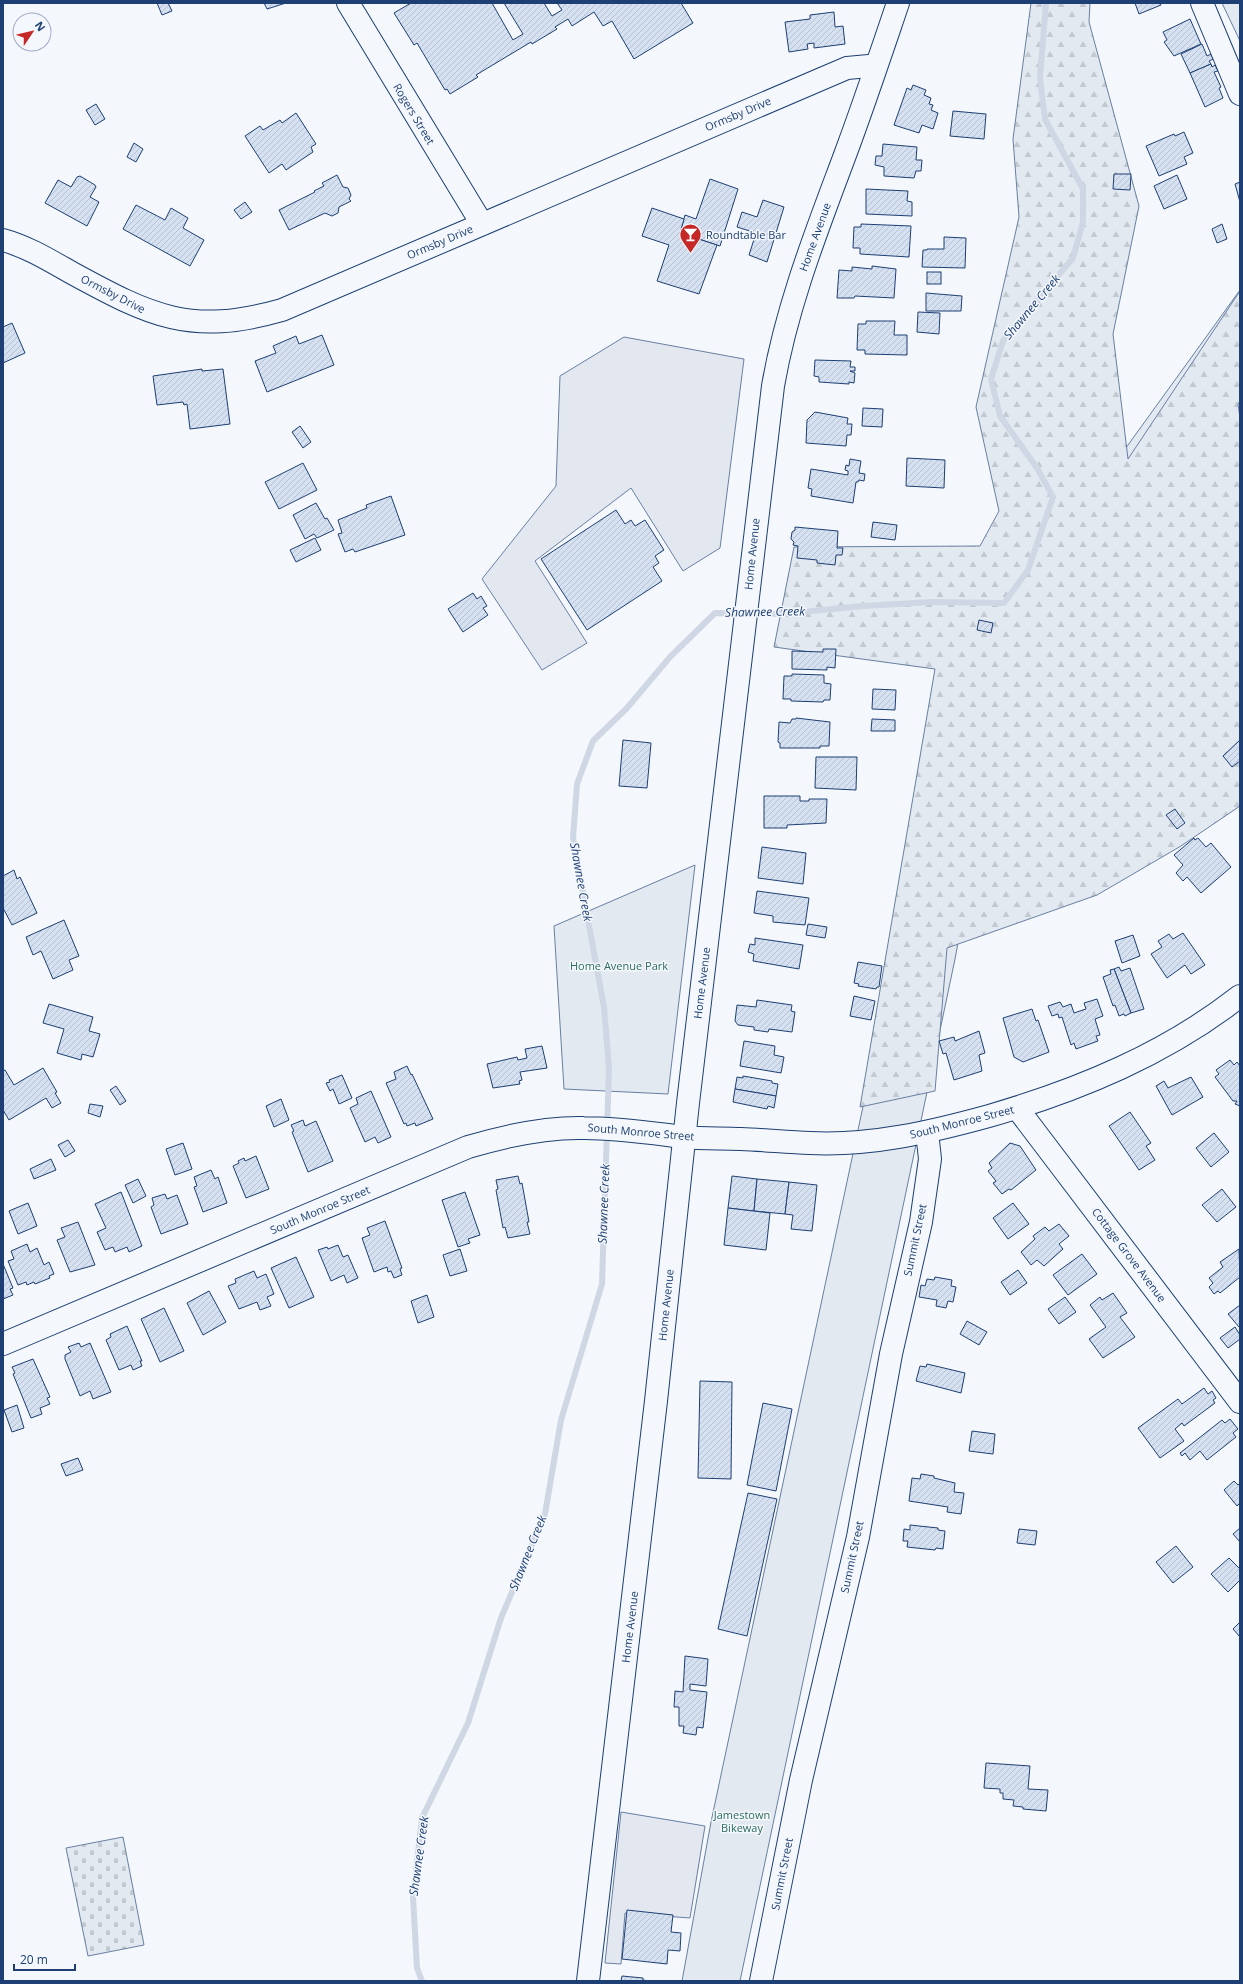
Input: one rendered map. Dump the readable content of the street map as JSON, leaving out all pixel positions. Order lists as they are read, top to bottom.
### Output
{
  "streets": {
    "street": [
      "Rogers Street",
      "Ormsby Drive",
      "Home Avenue",
      "South Monroe Street",
      "Summit Street",
      "Cottage Grove Avenue"
    ]
  },
  "crossings": [
    ["Rogers Street", "Ormsby Drive"],
    ["Ormsby Drive", "Home Avenue"],
    ["Home Avenue", "South Monroe Street"],
    ["South Monroe Street", "Summit Street"],
    ["South Monroe Street", "Cottage Grove Avenue"]
  ],
  "water": ["Shawnee Creek"],
  "parks": ["Home Avenue Park", "Jamestown Bikeway"],
  "places": {
    "bar": ["Roundtable Bar"]
  },
  "scale_bar": "20 m",
  "north": "top right"
}
